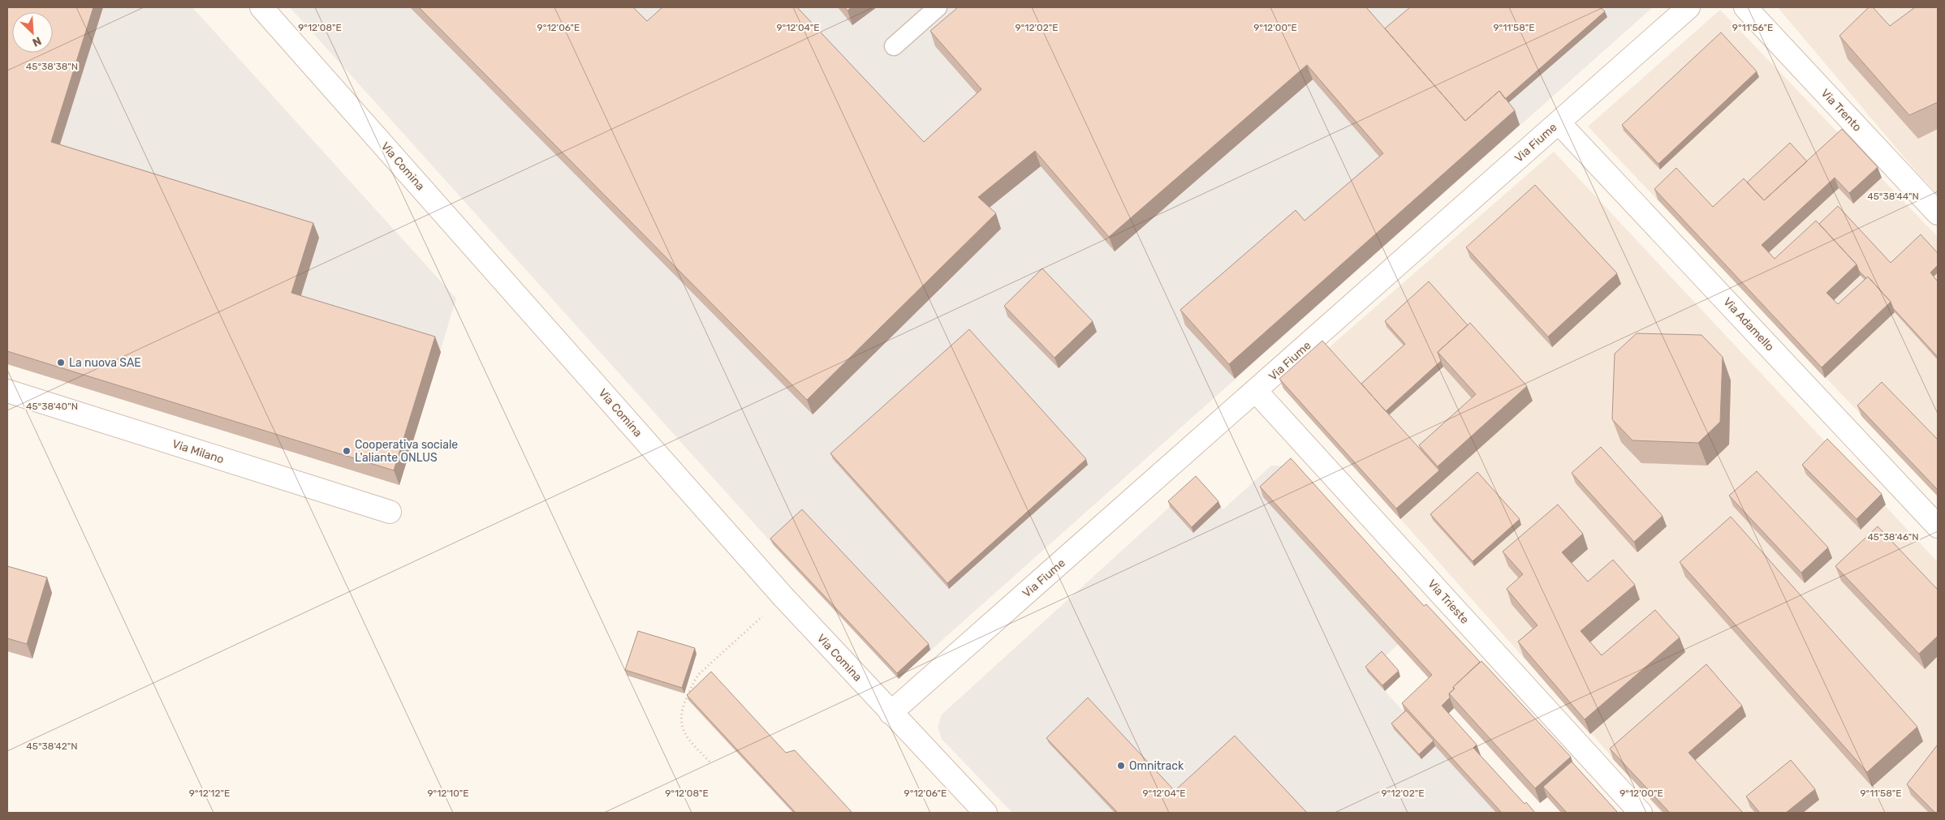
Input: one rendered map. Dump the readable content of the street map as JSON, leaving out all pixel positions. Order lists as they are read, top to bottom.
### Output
{
  "streets": {
    "street": [
      "Via Trento",
      "Via Fiume",
      "Via Comina",
      "Via Adamello",
      "Via Milano",
      "Via Trieste"
    ]
  },
  "crossings": [
    ["Via Fiume", "Via Comina"],
    ["Via Fiume", "Via Adamello"],
    ["Via Fiume", "Via Trieste"]
  ],
  "places": ["La nuova SAE", "Cooperativa sociale L'aliante ONLUS", "Omnitrack"],
  "north": "bottom right",
  "coordinates": [
    "9°12'08\"E",
    "9°12'06\"E",
    "9°12'04\"E",
    "9°12'02\"E",
    "9°12'00\"E",
    "9°11'58\"E",
    "9°11'56\"E",
    "45°38'38\"N",
    "45°38'44\"N",
    "45°38'40\"N",
    "45°38'46\"N",
    "45°38'42\"N",
    "9°12'10\"E",
    "9°12'12\"E"
  ]
}
